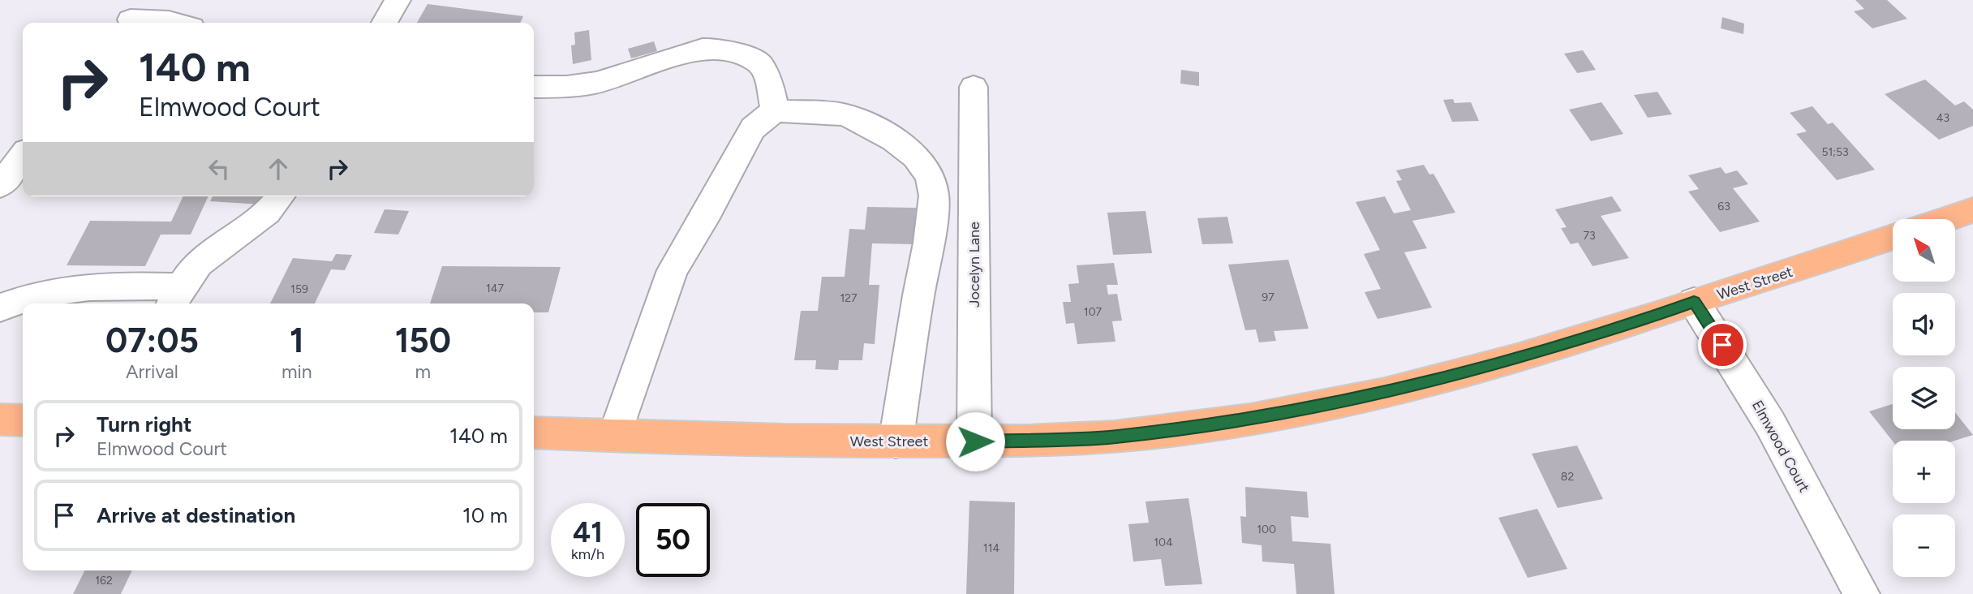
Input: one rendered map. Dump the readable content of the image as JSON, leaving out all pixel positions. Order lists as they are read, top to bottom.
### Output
{
  "streets": {
    "main road": ["West Street"],
    "street": ["Jocelyn Lane", "Elmwood Court"]
  },
  "crossings": [
    ["Jocelyn Lane", "West Street"],
    ["West Street", "Elmwood Court"]
  ],
  "house_numbers": [
    "43",
    "51;53",
    "63",
    "73",
    "147",
    "159",
    "97",
    "127",
    "107",
    "82",
    "100",
    "104",
    "114",
    "162"
  ],
  "north": "top left",
  "page": {
    "turn": ["140 m", "Elmwood Court"],
    "map_buttons": ["+", "−"],
    "eta": [
      "07:05",
      "Arrival",
      "1",
      "min",
      "150",
      "m"
    ],
    "list": [
      {
        "name": "Turn right",
        "note": "Elmwood Court",
        "value": "140 m"
      },
      {
        "name": "Arrive at destination",
        "value": "10 m"
      }
    ],
    "speed": "41 km/h",
    "limit": "50"
  }
}
